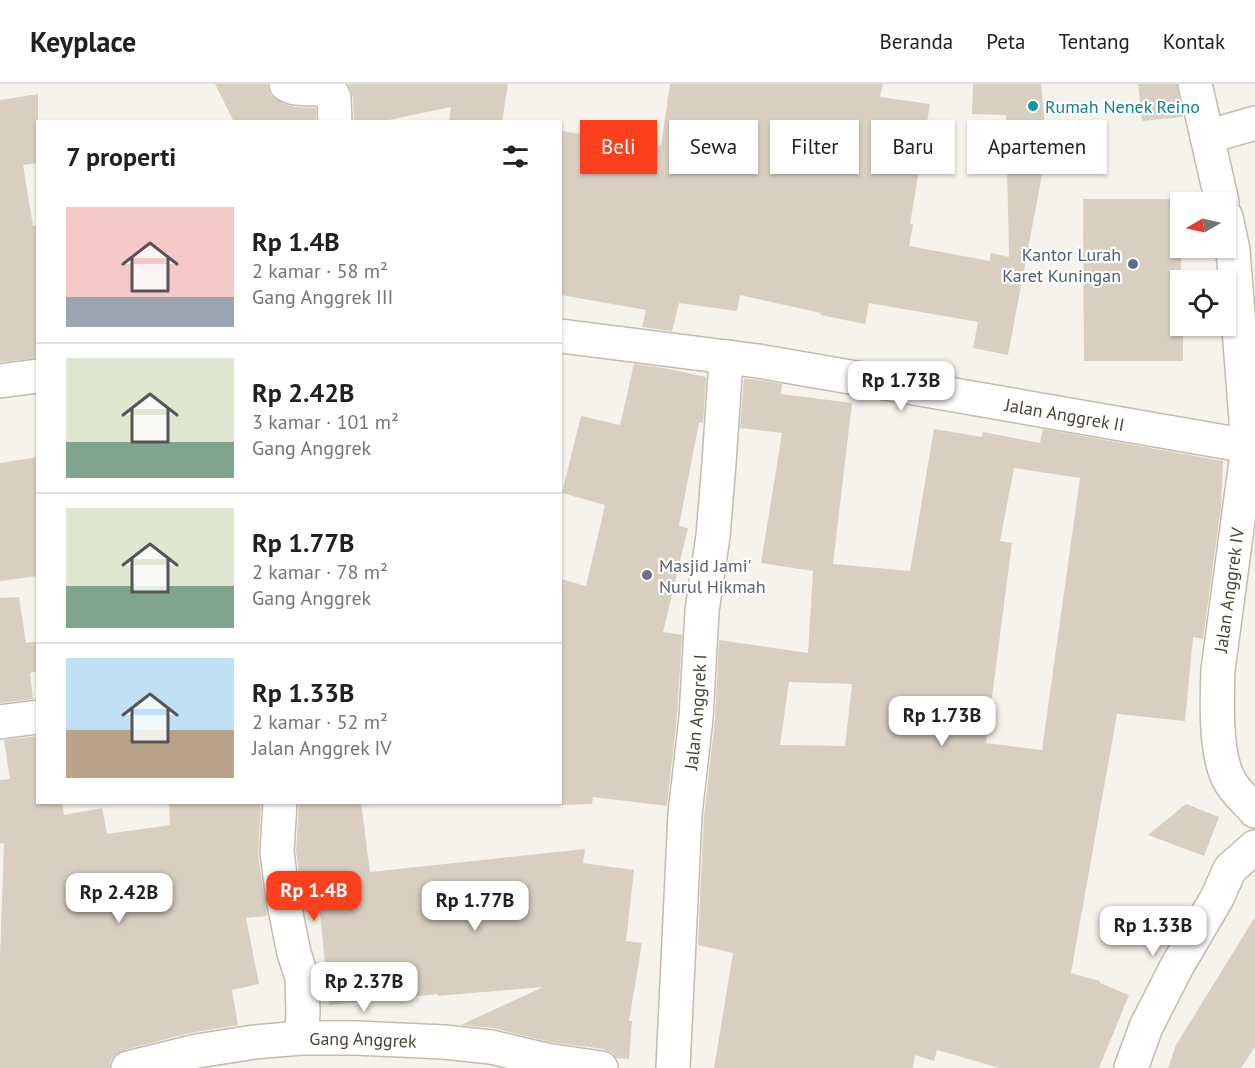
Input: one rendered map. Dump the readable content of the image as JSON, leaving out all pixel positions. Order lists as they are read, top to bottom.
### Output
{
  "streets": {
    "street": [
      "Jalan Anggrek II",
      "Jalan Anggrek IV",
      "Jalan Anggrek I",
      "Gang Anggrek"
    ]
  },
  "crossings": [
    ["Jalan Anggrek II", "Jalan Anggrek IV"],
    ["Jalan Anggrek II", "Jalan Anggrek I"]
  ],
  "places": ["Rumah Nenek Reino", "Kantor Lurah Karet Kuningan", "Masjid Jami' Nurul Hikmah"],
  "north": "left",
  "page": {
    "header": "Keyplace",
    "nav": [
      "Beranda",
      "Peta",
      "Tentang",
      "Kontak"
    ],
    "chip": [
      "Beli",
      "Sewa",
      "Filter",
      "Baru",
      "Apartemen"
    ],
    "heading": "7 properti",
    "list": [
      {
        "name": "Rp 1.4B",
        "note": "2 kamar · 58 m² · Gang Anggrek III"
      },
      {
        "name": "Rp 2.42B",
        "note": "3 kamar · 101 m² · Gang Anggrek"
      },
      {
        "name": "Rp 1.77B",
        "note": "2 kamar · 78 m² · Gang Anggrek"
      },
      {
        "name": "Rp 1.33B",
        "note": "2 kamar · 52 m² · Jalan Anggrek IV"
      }
    ],
    "price": [
      "Rp 1.73B",
      "Rp 1.73B",
      "Rp 1.4B",
      "Rp 2.42B",
      "Rp 1.77B",
      "Rp 1.33B",
      "Rp 2.37B"
    ]
  }
}
